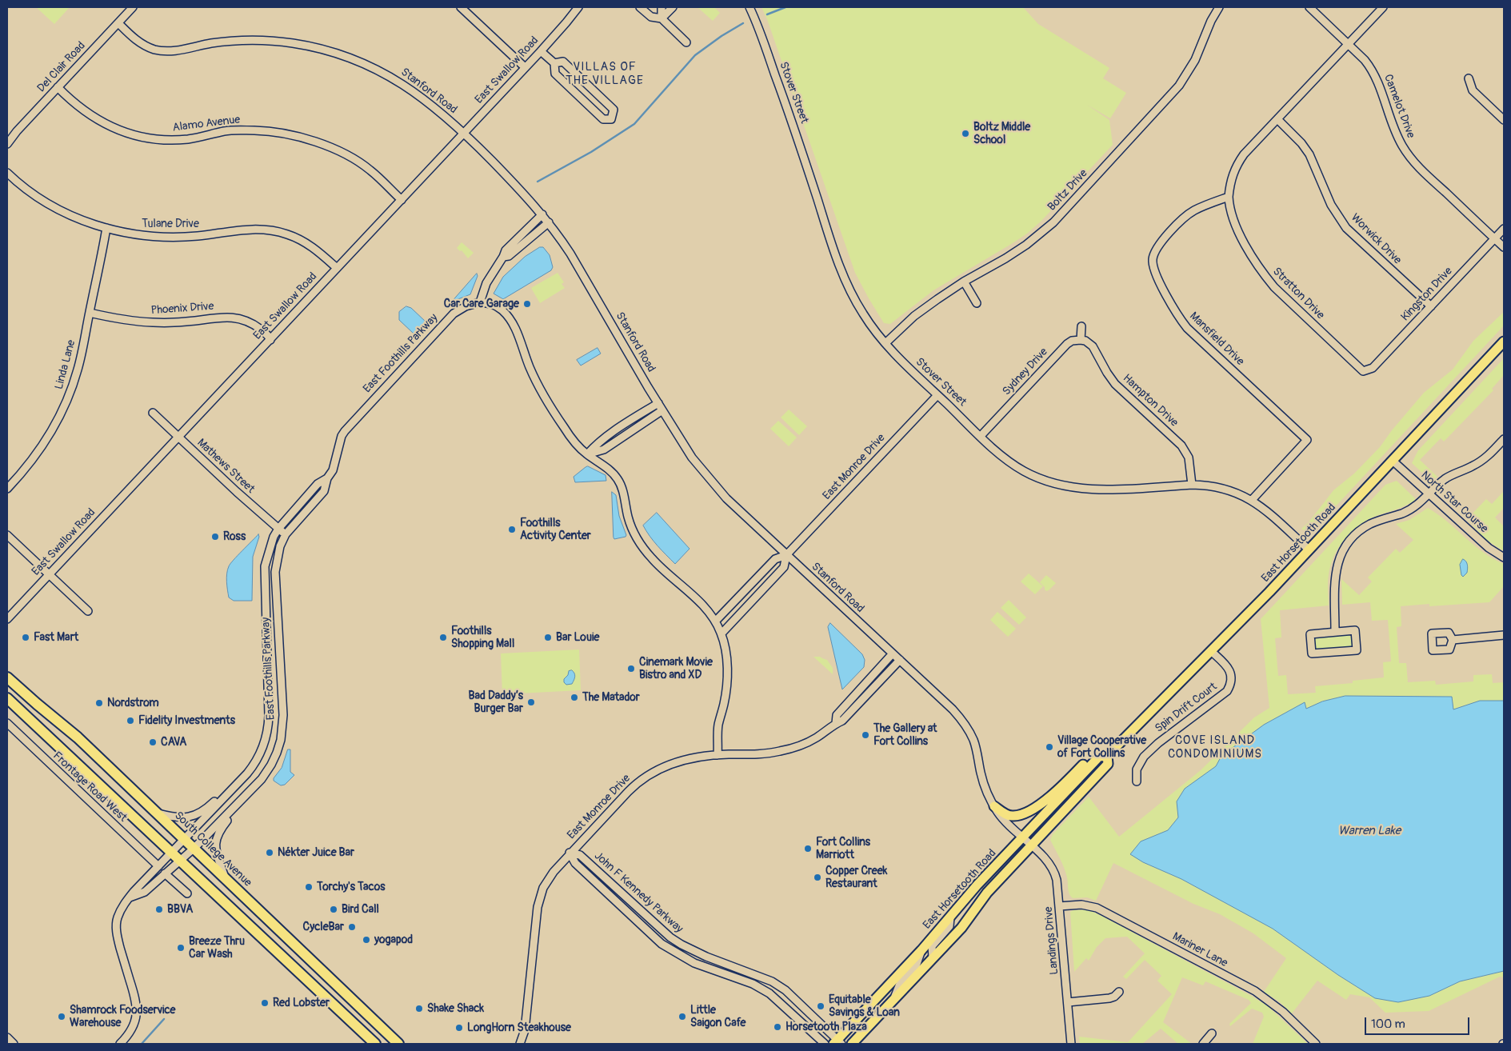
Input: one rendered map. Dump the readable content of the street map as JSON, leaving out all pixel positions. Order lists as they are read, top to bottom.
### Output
{
  "streets": {
    "highway": ["South College Avenue"],
    "main road": ["East Horsetooth Road"],
    "street": [
      "Del Clair Road",
      "East Swallow Road",
      "Stanford Road",
      "Stover Street",
      "Camelot Drive",
      "Alamo Avenue",
      "Boltz Drive",
      "Tulane Drive",
      "Worwick Drive",
      "Stratton Drive",
      "Kingston Drive",
      "Phoenix Drive",
      "Mansfield Drive",
      "East Foothills Parkway",
      "Linda Lane",
      "Sydney Drive",
      "Hampton Drive",
      "Mathews Street",
      "East Monroe Drive",
      "North Star Course",
      "Spin Drift Court",
      "Frontage Road West",
      "John F Kennedy Parkway",
      "Landings Drive",
      "Mariner Lane"
    ]
  },
  "crossings": [
    ["Del Clair Road", "Stanford Road"],
    ["Del Clair Road", "Alamo Avenue"],
    ["East Swallow Road", "Stanford Road"],
    ["East Swallow Road", "Alamo Avenue"],
    ["East Swallow Road", "Tulane Drive"],
    ["East Swallow Road", "Phoenix Drive"],
    ["East Swallow Road", "Mathews Street"],
    ["Stanford Road", "East Monroe Drive"],
    ["Stanford Road", "East Horsetooth Road"],
    ["Stanford Road", "Landings Drive"],
    ["Stover Street", "Boltz Drive"],
    ["Stover Street", "Mansfield Drive"],
    ["Stover Street", "Sydney Drive"],
    ["Stover Street", "Hampton Drive"],
    ["Stover Street", "East Monroe Drive"],
    ["Stover Street", "East Horsetooth Road"],
    ["Camelot Drive", "Kingston Drive"],
    ["Tulane Drive", "Linda Lane"],
    ["Worwick Drive", "Kingston Drive"],
    ["Stratton Drive", "Kingston Drive"],
    ["Stratton Drive", "Mansfield Drive"],
    ["Phoenix Drive", "Linda Lane"],
    ["East Foothills Parkway", "Mathews Street"],
    ["East Foothills Parkway", "Frontage Road West"],
    ["East Foothills Parkway", "South College Avenue"],
    ["Sydney Drive", "Hampton Drive"],
    ["East Monroe Drive", "John F Kennedy Parkway"],
    ["North Star Course", "East Horsetooth Road"],
    ["East Horsetooth Road", "Spin Drift Court"],
    ["East Horsetooth Road", "John F Kennedy Parkway"],
    ["East Horsetooth Road", "Landings Drive"],
    ["Landings Drive", "Mariner Lane"]
  ],
  "districts": ["VILLAS OF THE VILLAGE", "COVE ISLAND CONDOMINIUMS"],
  "water": ["Warren Lake"],
  "places": [
    "Boltz Middle School",
    "Car Care Garage",
    "Foothills Activity Center",
    "Ross",
    "Fast Mart",
    "Foothills Shopping Mall",
    "Bar Louie",
    "Cinemark Movie Bistro and XD",
    "The Matador",
    "Bad Daddy’s Burger Bar",
    "Nordstrom",
    "Fidelity Investments",
    "The Gallery at Fort Collins",
    "CAVA",
    "Village Cooperative of Fort Collins",
    "Fort Collins Marriott",
    "Nékter Juice Bar",
    "Copper Creek Restaurant",
    "Torchy's Tacos",
    "BBVA",
    "Bird Call",
    "CycleBar",
    "yogapod",
    "Breeze Thru Car Wash",
    "Red Lobster",
    "Equitable Savings & Loan",
    "Shake Shack",
    "Shamrock Foodservice Warehouse",
    "Little Saigon Cafe",
    "Horsetooth Plaza",
    "LongHorn Steakhouse"
  ],
  "scale_bar": "100 m"
}
